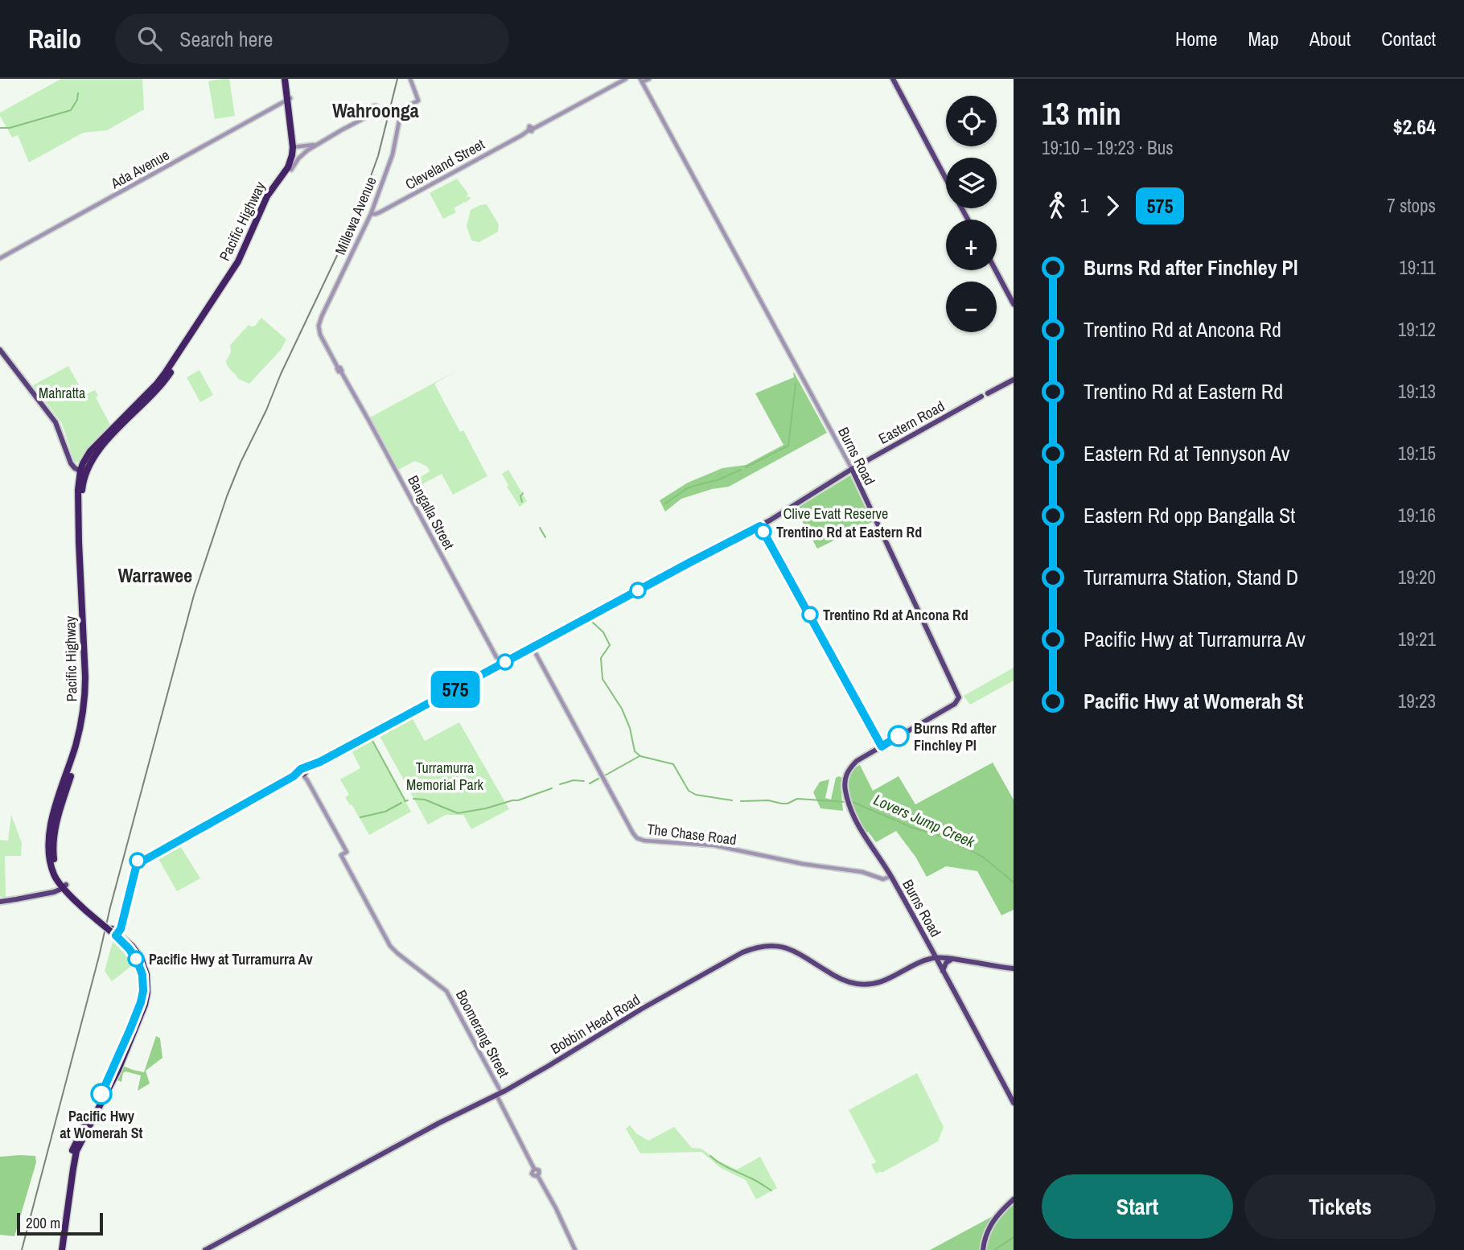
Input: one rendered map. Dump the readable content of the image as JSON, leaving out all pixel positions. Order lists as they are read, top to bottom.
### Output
{
  "streets": {
    "highway": ["Pacific Highway"],
    "main road": ["Eastern Road", "Burns Road", "Bobbin Head Road"],
    "street": [
      "Cleveland Street",
      "Ada Avenue",
      "Millewa Avenue",
      "Bangalla Street",
      "The Chase Road",
      "Boomerang Street"
    ]
  },
  "crossings": [
    ["Cleveland Street", "Millewa Avenue"],
    ["Ada Avenue", "Pacific Highway"],
    ["Millewa Avenue", "Bangalla Street"],
    ["Pacific Highway", "Eastern Road"],
    ["Eastern Road", "Burns Road"],
    ["Eastern Road", "Bangalla Street"],
    ["Eastern Road", "The Chase Road"],
    ["Eastern Road", "Boomerang Street"],
    ["Burns Road", "The Chase Road"],
    ["Burns Road", "Bobbin Head Road"],
    ["Bobbin Head Road", "Boomerang Street"]
  ],
  "districts": ["Wahroonga", "Warrawee"],
  "water": ["Lovers Jump Creek"],
  "parks": ["Mahratta", "Clive Evatt Reserve", "Turramurra Memorial Park"],
  "places": [
    "Trentino Rd at Eastern Rd",
    "Trentino Rd at Ancona Rd",
    "Burns Rd after Finchley Pl",
    "Pacific Hwy at Turramurra Av",
    "Pacific Hwy at Womerah St"
  ],
  "lines": ["bus line 575"],
  "scale_bar": "200 m",
  "page": {
    "header": "Railo",
    "search": "Search here",
    "nav": [
      "Home",
      "Map",
      "About",
      "Contact"
    ],
    "on_map": "575",
    "heading": ["13 min", "19:10 – 19:23 · Bus", "$2.64"],
    "map_buttons": ["+", "−"],
    "legs": ["1", "575", "7 stops"],
    "list": [
      {
        "name": "Burns Rd after Finchley Pl",
        "value": "19:11"
      },
      {
        "name": "Trentino Rd at Ancona Rd",
        "value": "19:12"
      },
      {
        "name": "Trentino Rd at Eastern Rd",
        "value": "19:13"
      },
      {
        "name": "Eastern Rd at Tennyson Av",
        "value": "19:15"
      },
      {
        "name": "Eastern Rd opp Bangalla St",
        "value": "19:16"
      },
      {
        "name": "Turramurra Station, Stand D",
        "value": "19:20"
      },
      {
        "name": "Pacific Hwy at Turramurra Av",
        "value": "19:21"
      },
      {
        "name": "Pacific Hwy at Womerah St",
        "value": "19:23"
      }
    ],
    "buttons": ["Start", "Tickets"],
    "scale": "200 m"
  }
}
